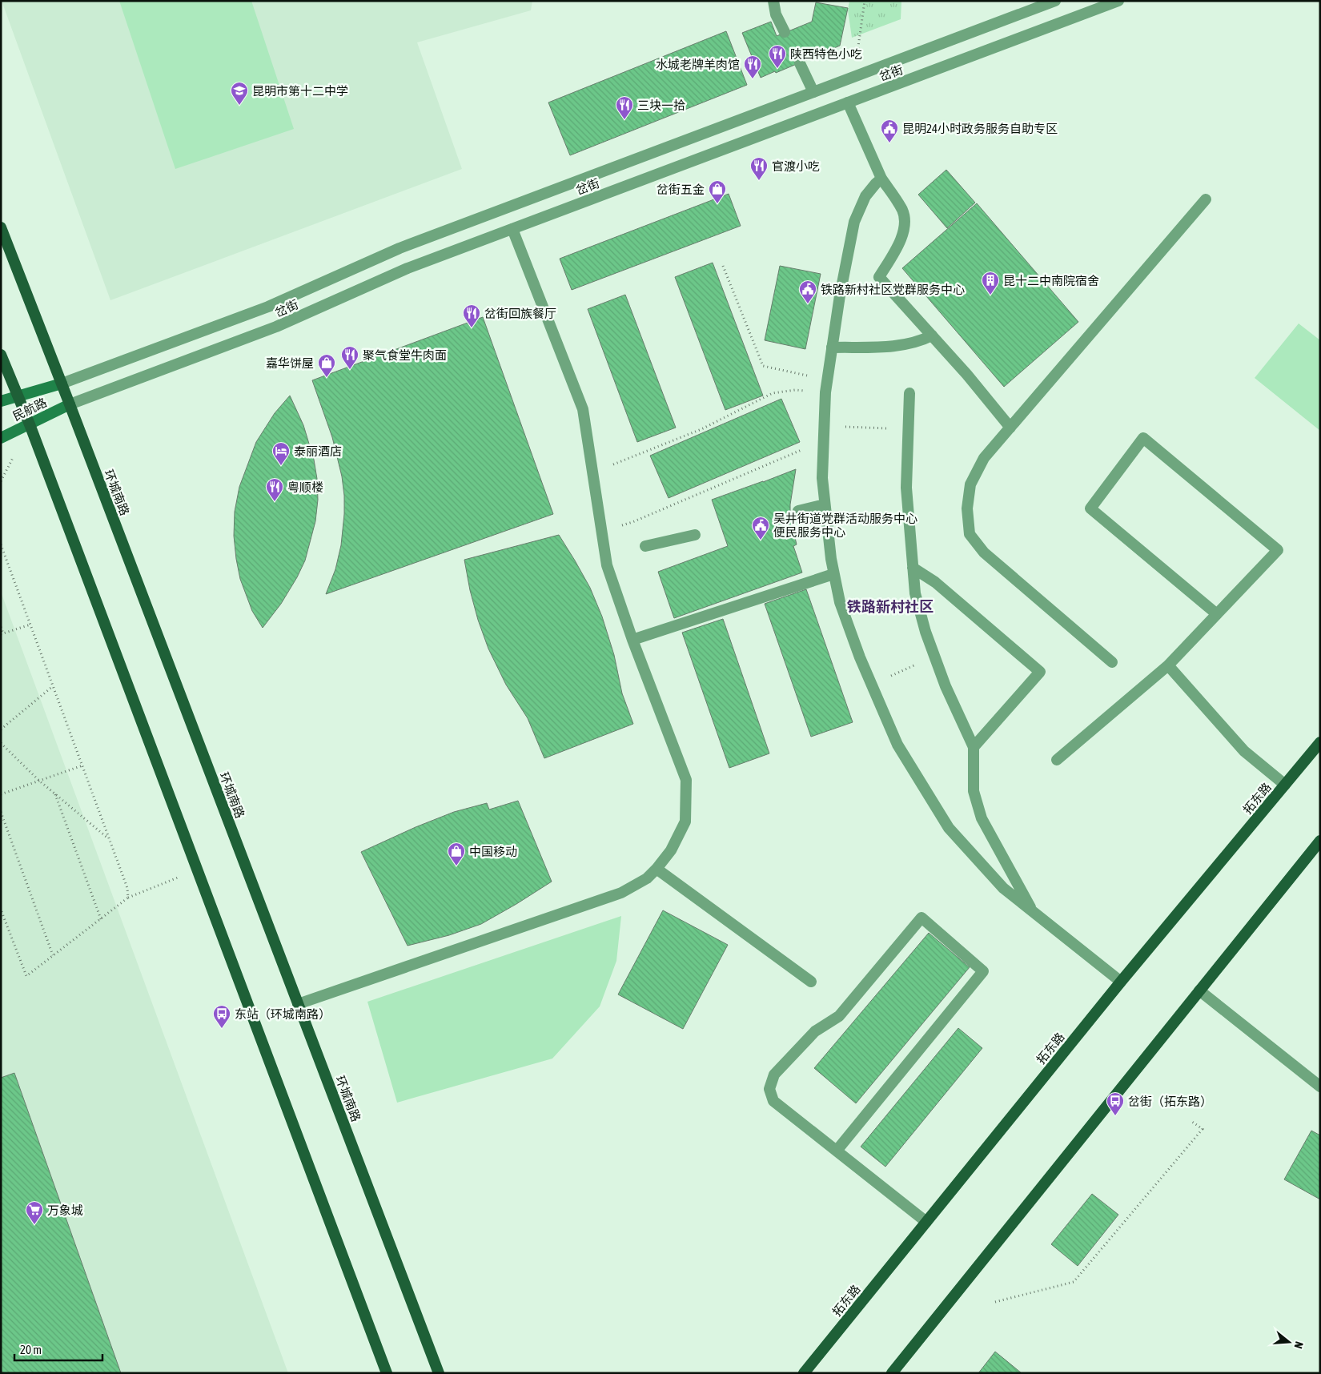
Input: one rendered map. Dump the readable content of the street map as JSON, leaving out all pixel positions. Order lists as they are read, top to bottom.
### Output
{
  "streets": {
    "main road": ["民航路", "环城南路", "拓东路"],
    "street": ["岔街"]
  },
  "crossings": [
    ["岔街", "民航路"],
    ["岔街", "环城南路"],
    ["民航路", "环城南路"]
  ],
  "districts": ["铁路新村社区"],
  "places": {
    "restaurant": [
      "陕西特色小吃",
      "水城老牌羊肉馆",
      "三块一拾",
      "官渡小吃",
      "岔街回族餐厅",
      "聚气食堂牛肉面",
      "粤顺楼"
    ],
    "school or university": ["昆明市第十二中学"],
    "public building": ["昆明24小时政务服务自助专区", "铁路新村社区党群服务中心", "吴井街道党群活动服务中心 便民服务中心"],
    "shop": ["岔街五金", "嘉华饼屋", "中国移动"],
    "building": ["昆十二中南院宿舍"],
    "hotel": ["泰丽酒店"],
    "bus stop": ["东站（环城南路）", "岔街（拓东路）"],
    "supermarket": ["万象城"]
  },
  "scale_bar": "20 m",
  "north": "right"
}
